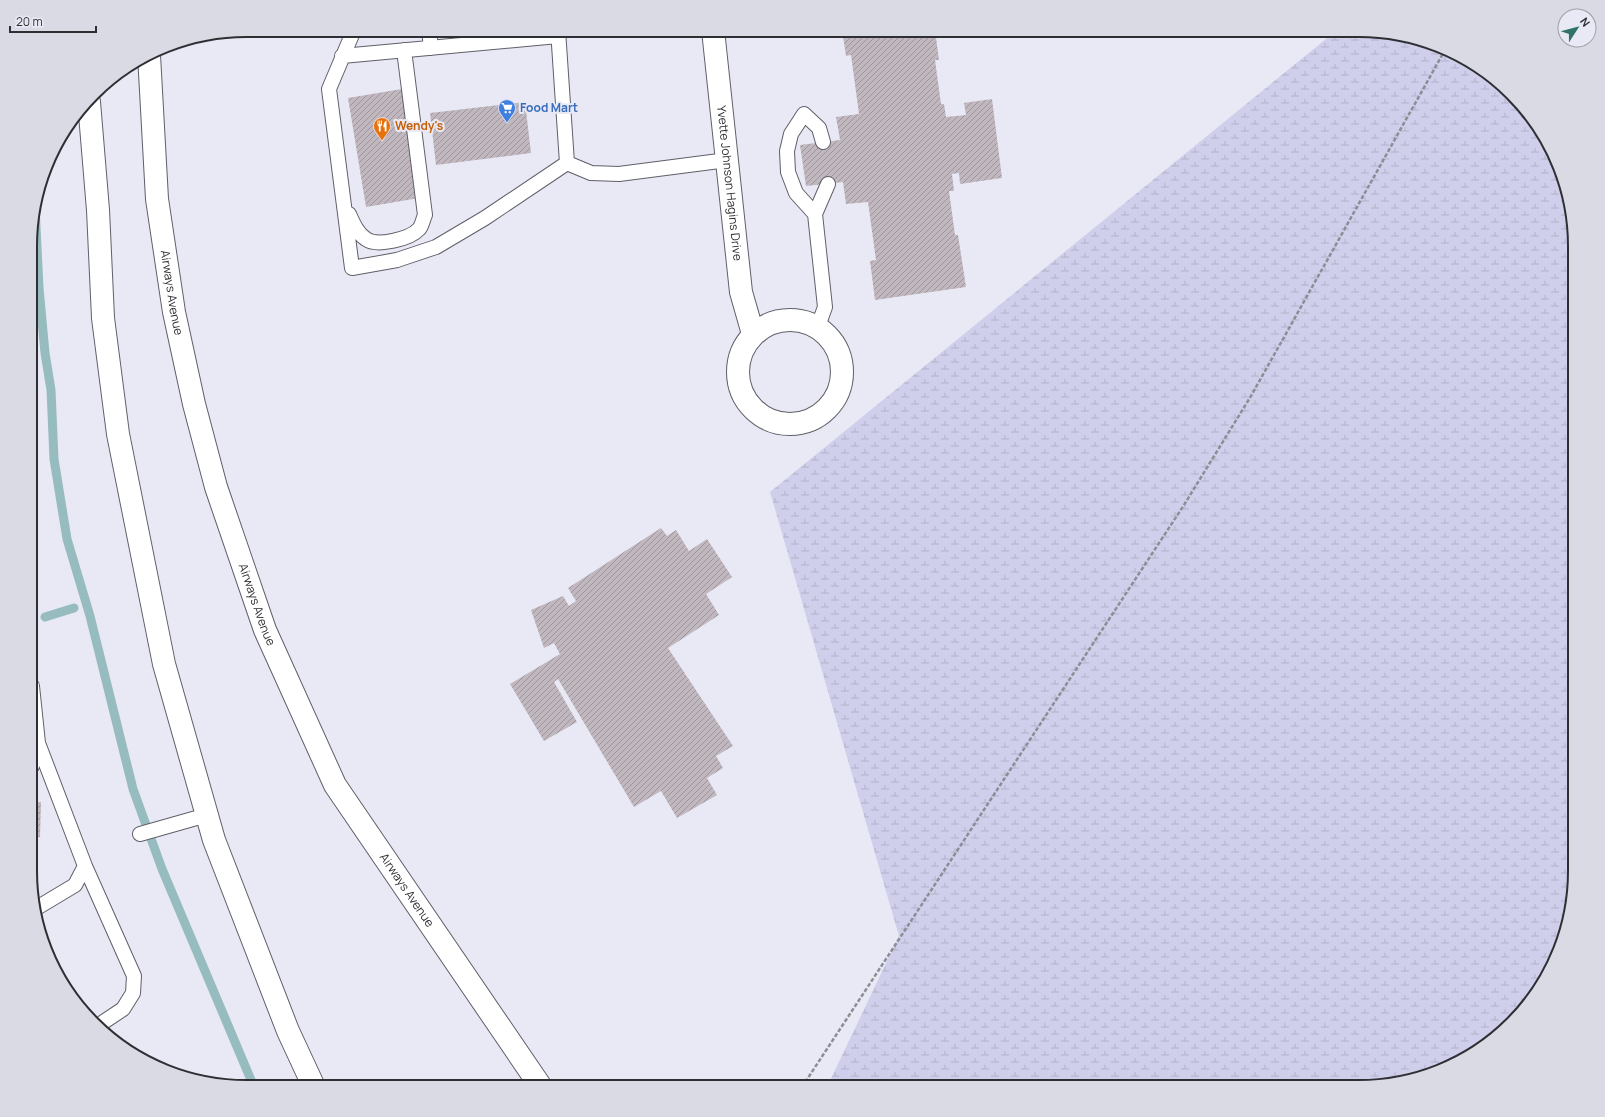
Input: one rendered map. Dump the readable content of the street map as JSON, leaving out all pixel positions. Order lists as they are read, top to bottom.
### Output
{
  "streets": {
    "main road": ["Yvette Johnson Hagins Drive", "Airways Avenue"]
  },
  "places": {
    "supermarket": ["Food Mart"],
    "restaurant": ["Wendy's"]
  },
  "scale_bar": "20 m",
  "north": "top right"
}
